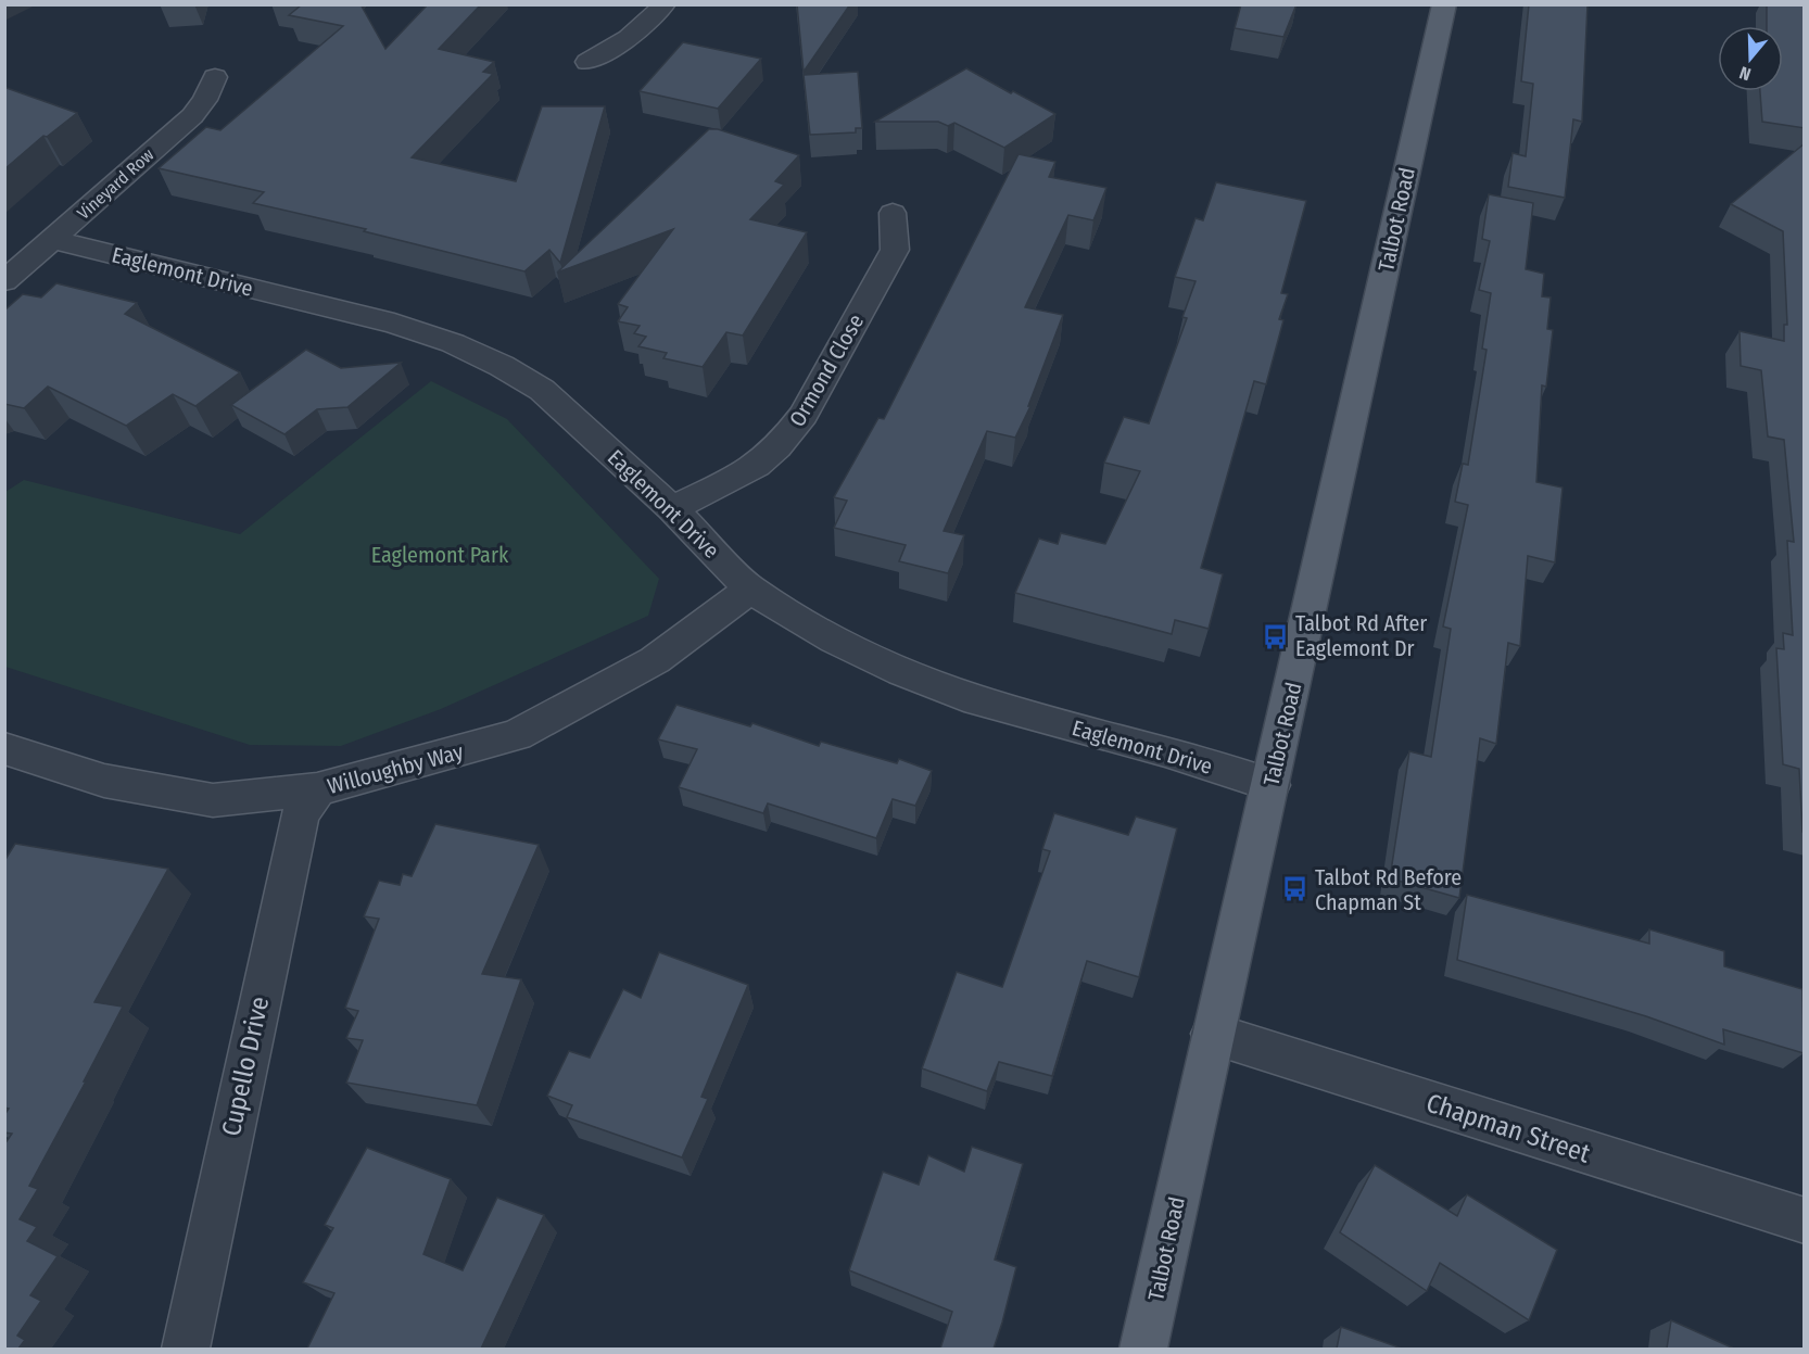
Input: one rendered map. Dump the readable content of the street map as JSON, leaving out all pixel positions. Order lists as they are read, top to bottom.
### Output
{
  "streets": {
    "main road": ["Talbot Road"],
    "street": [
      "Vineyard Row",
      "Eaglemont Drive",
      "Ormond Close",
      "Willoughby Way",
      "Cupello Drive",
      "Chapman Street"
    ]
  },
  "crossings": [
    ["Vineyard Row", "Eaglemont Drive"],
    ["Talbot Road", "Eaglemont Drive"],
    ["Talbot Road", "Chapman Street"],
    ["Eaglemont Drive", "Ormond Close"],
    ["Eaglemont Drive", "Willoughby Way"],
    ["Willoughby Way", "Cupello Drive"]
  ],
  "parks": ["Eaglemont Park"],
  "places": {
    "bus stop": ["Talbot Rd After Eaglemont Dr", "Talbot Rd Before Chapman St"]
  },
  "north": "bottom"
}
